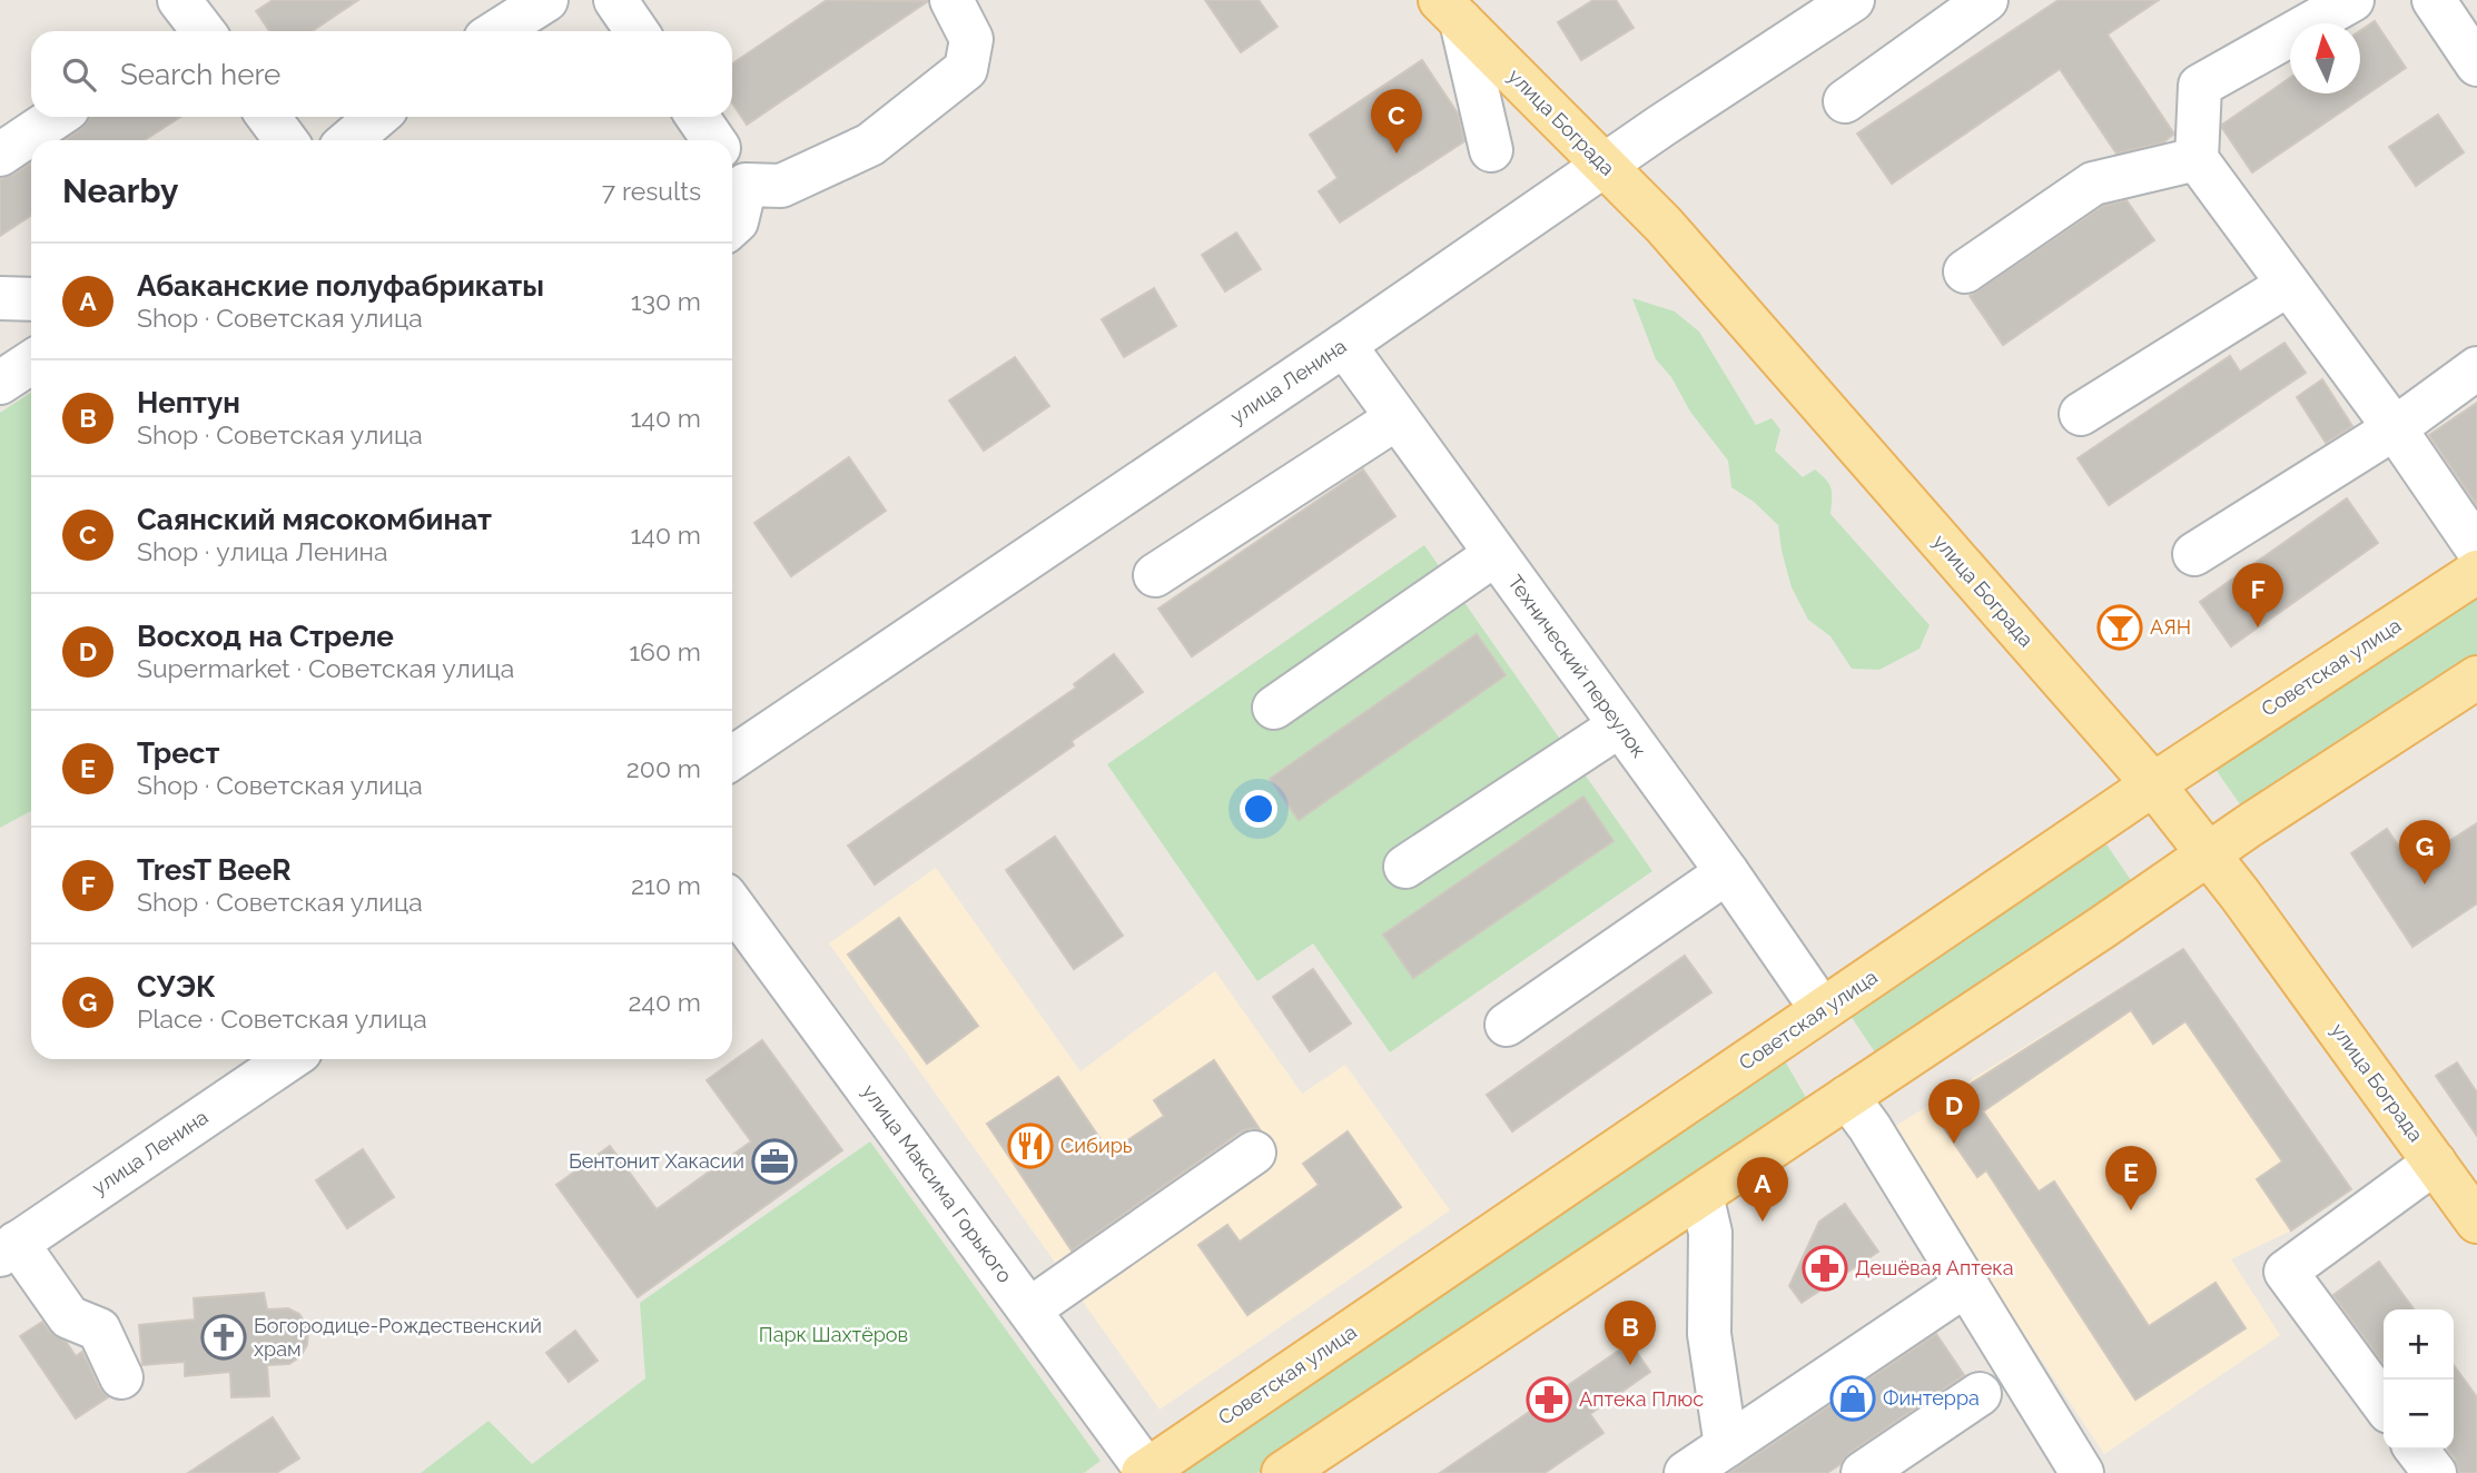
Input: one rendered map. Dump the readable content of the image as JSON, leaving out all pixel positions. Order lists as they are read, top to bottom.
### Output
{
  "streets": {
    "main road": ["улица Бограда", "Советская улица"],
    "street": ["улица Ленина", "Технический переулок", "улица Максима Горького"]
  },
  "crossings": [
    ["улица Бограда", "улица Ленина"],
    ["улица Бограда", "Советская улица"],
    ["улица Ленина", "Технический переулок"],
    ["Советская улица", "улица Максима Горького"]
  ],
  "parks": ["Парк Шахтёров"],
  "places": {
    "bar": ["АЯН"],
    "restaurant": ["Сибирь"],
    "office": ["Бентонит Хакасии"],
    "pharmacy": ["Дешёвая Аптека", "Аптека Плюс"],
    "church": ["Богородице-Рождественский храм"],
    "shop": ["Финтерра"]
  },
  "north": "top",
  "page": {
    "search": "Search here",
    "pins": [
      "C",
      "F",
      "G",
      "D",
      "E",
      "A",
      "B"
    ],
    "heading": ["Nearby", "7 results"],
    "list": [
      {
        "mark": "A",
        "name": "Абаканские полуфабрикаты",
        "note": "Shop · Советская улица",
        "value": "130 m"
      },
      {
        "mark": "B",
        "name": "Нептун",
        "note": "Shop · Советская улица",
        "value": "140 m"
      },
      {
        "mark": "C",
        "name": "Саянский мясокомбинат",
        "note": "Shop · улица Ленина",
        "value": "140 m"
      },
      {
        "mark": "D",
        "name": "Восход на Стреле",
        "note": "Supermarket · Советская улица",
        "value": "160 m"
      },
      {
        "mark": "E",
        "name": "Трест",
        "note": "Shop · Советская улица",
        "value": "200 m"
      },
      {
        "mark": "F",
        "name": "TresT BeeR",
        "note": "Shop · Советская улица",
        "value": "210 m"
      },
      {
        "mark": "G",
        "name": "СУЭК",
        "note": "Place · Советская улица",
        "value": "240 m"
      }
    ],
    "map_buttons": ["+", "−"]
  }
}
